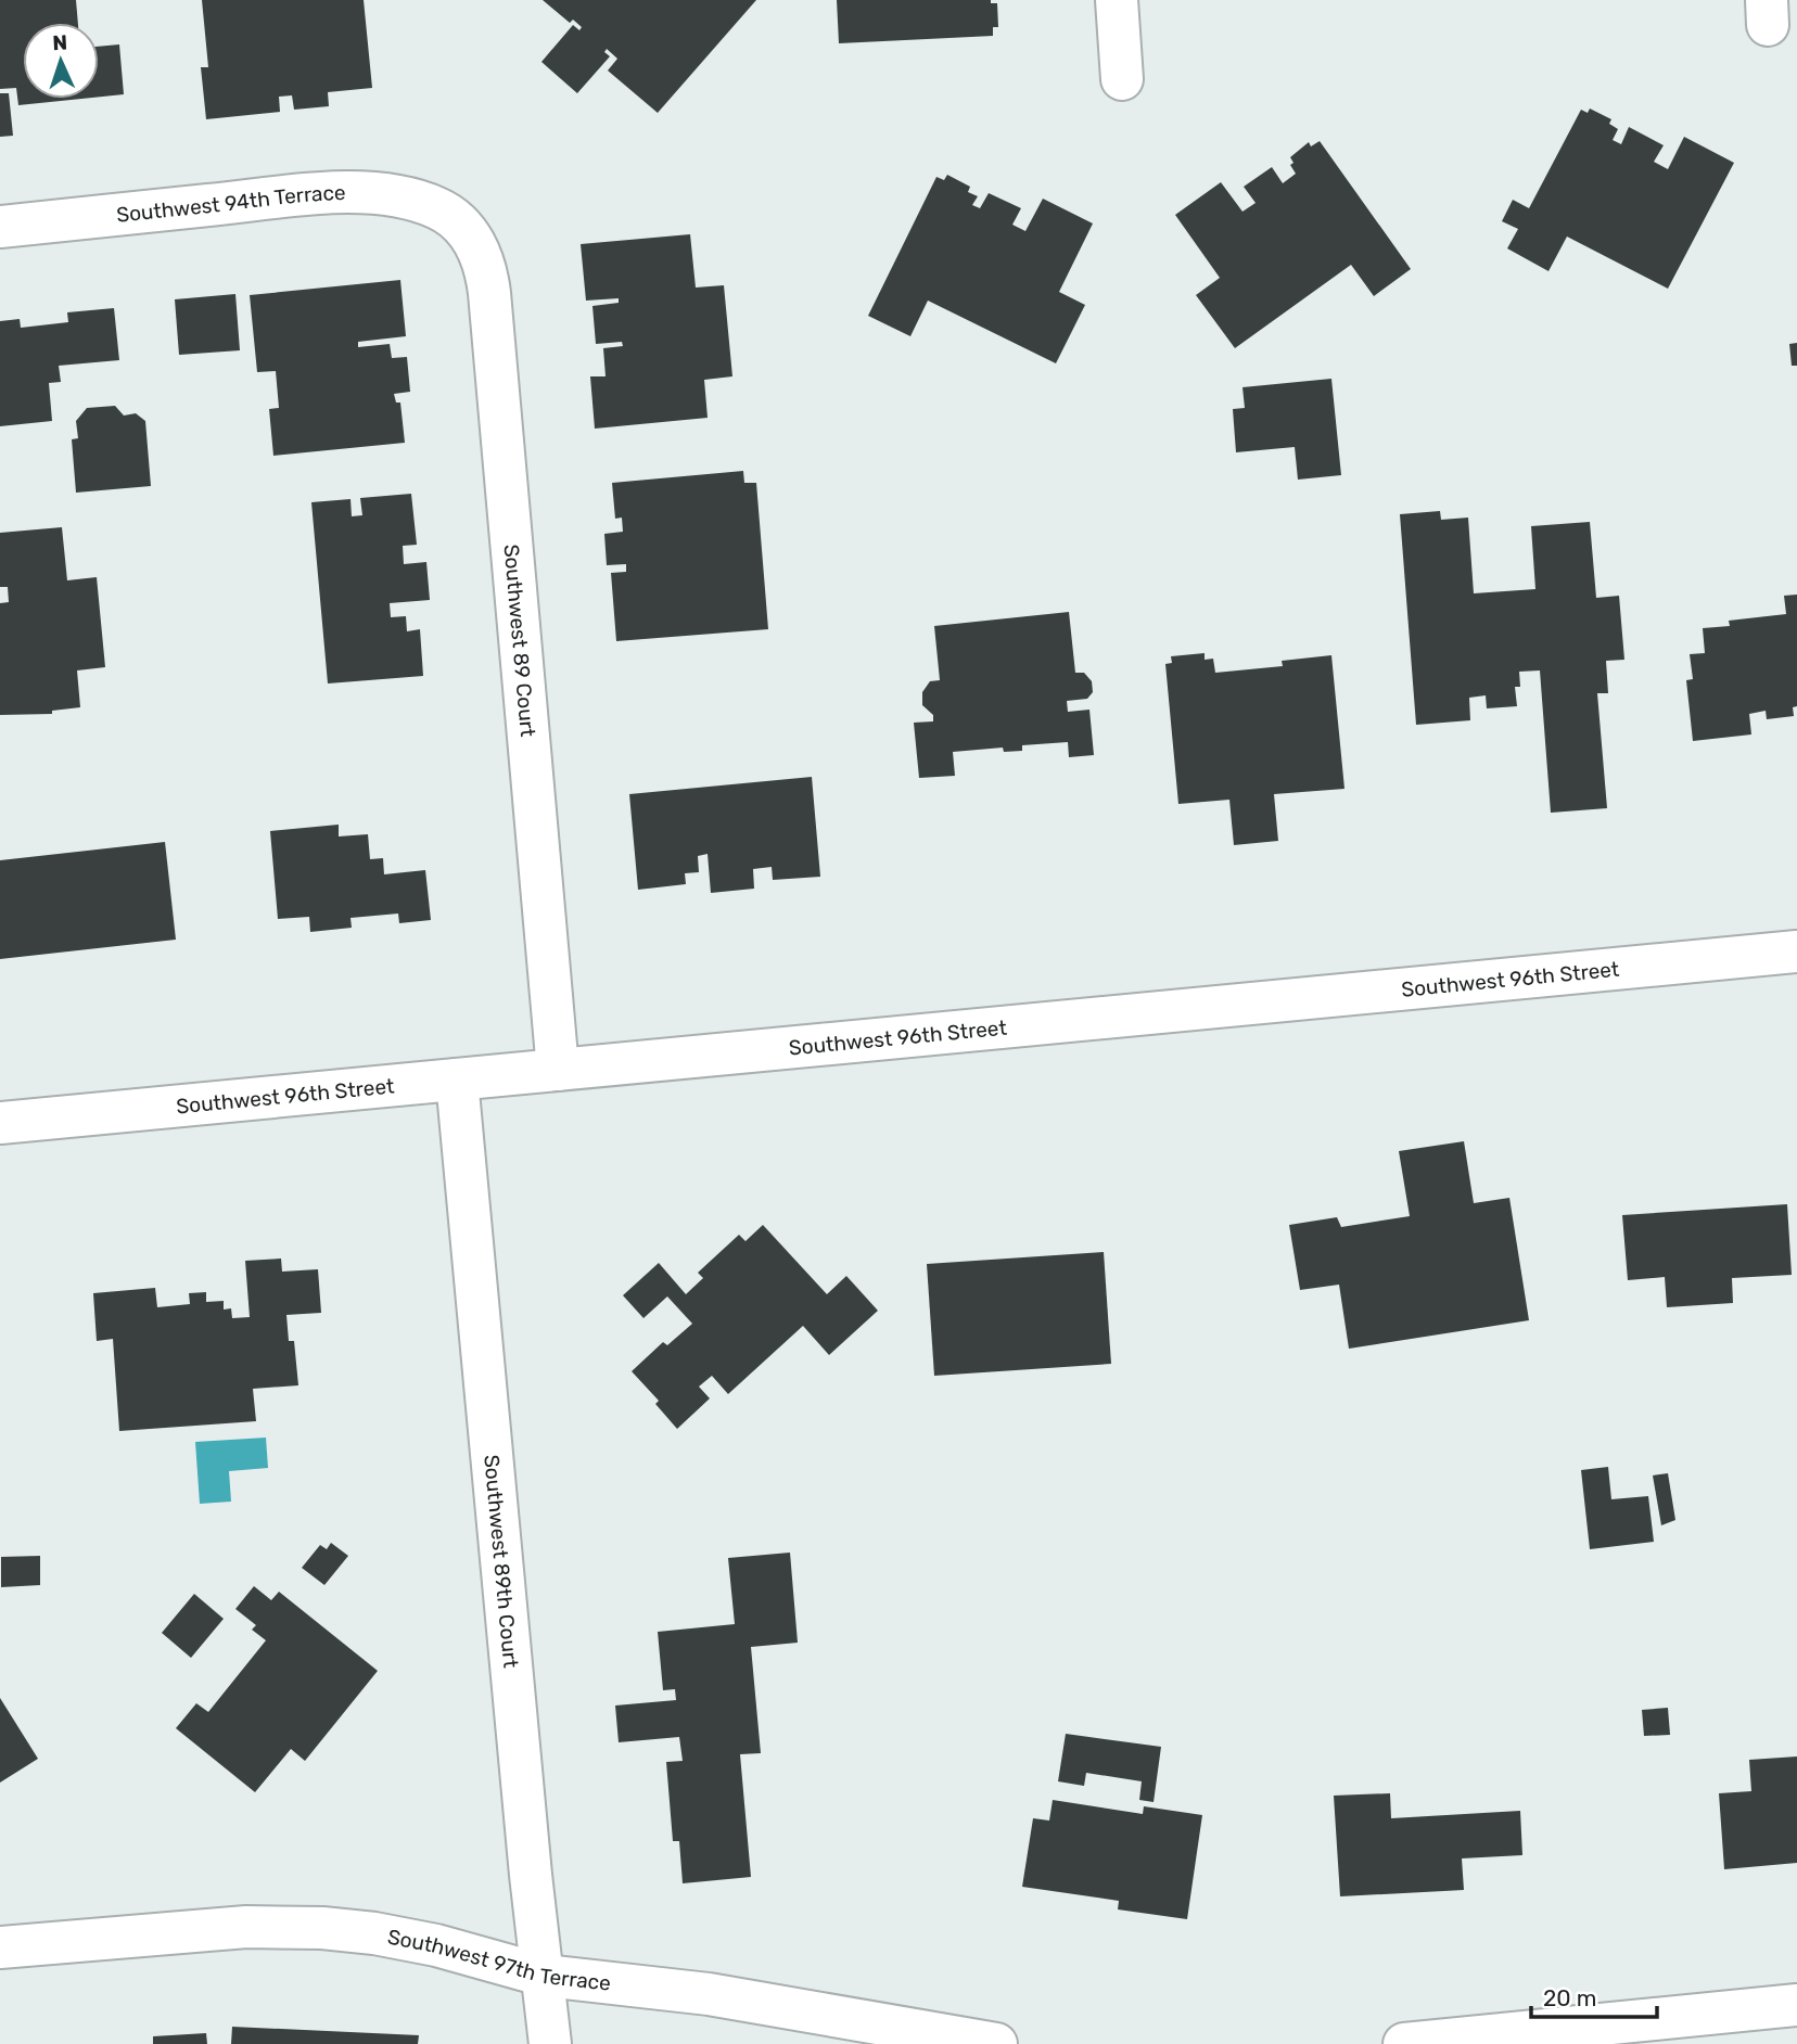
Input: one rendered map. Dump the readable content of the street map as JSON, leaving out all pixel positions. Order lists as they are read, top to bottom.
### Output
{
  "streets": {
    "street": [
      "Southwest 94th Terrace",
      "Southwest 89 Court",
      "Southwest 96th Street",
      "Southwest 89th Court",
      "Southwest 97th Terrace"
    ]
  },
  "crossings": [
    ["Southwest 94th Terrace", "Southwest 89 Court"],
    ["Southwest 89 Court", "Southwest 96th Street"],
    ["Southwest 96th Street", "Southwest 89th Court"],
    ["Southwest 89th Court", "Southwest 97th Terrace"]
  ],
  "scale_bar": "20 m",
  "north": "top"
}
